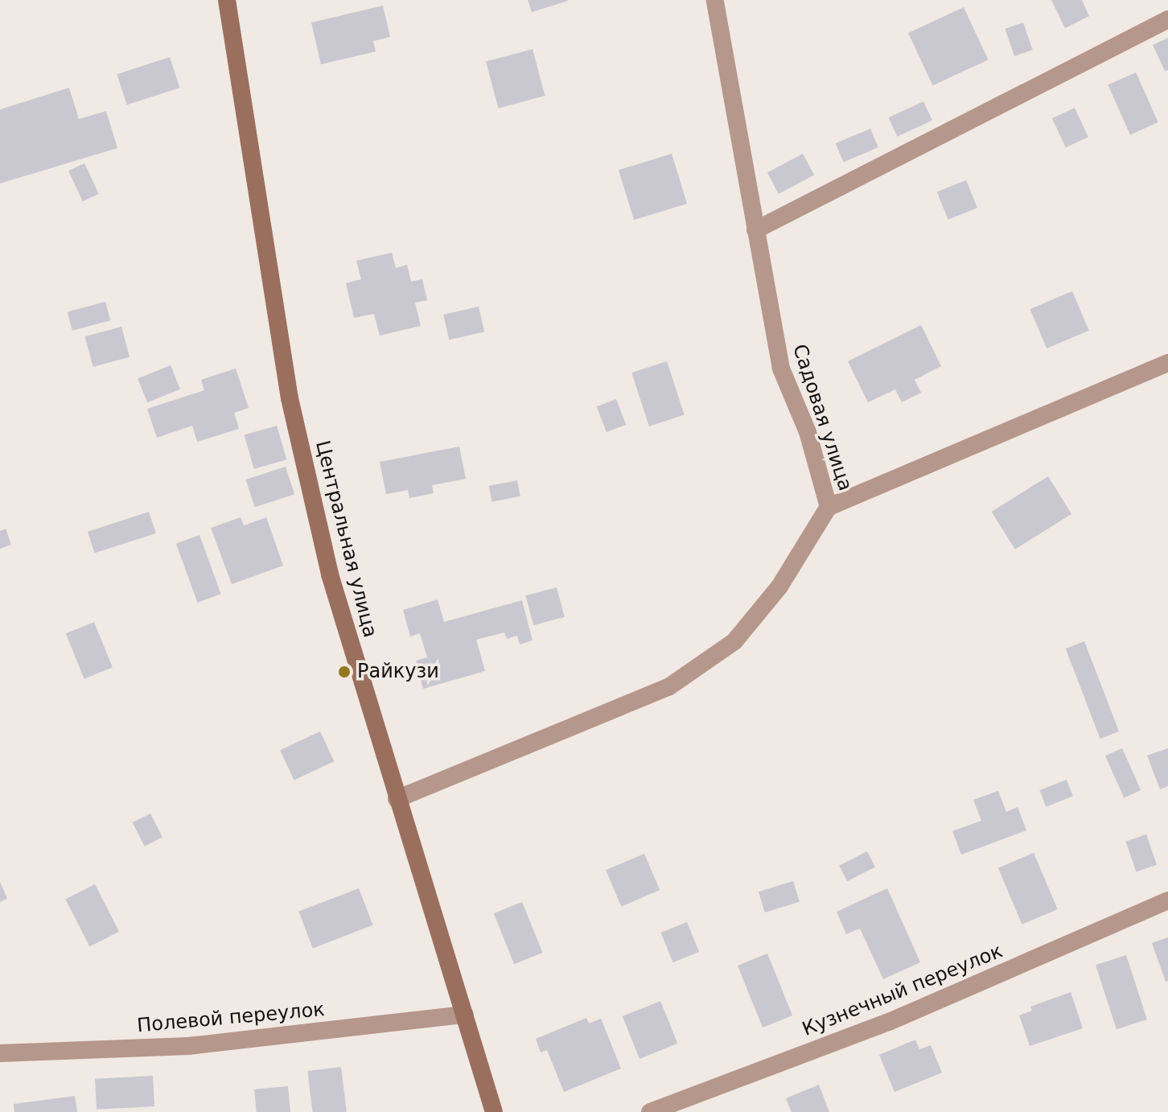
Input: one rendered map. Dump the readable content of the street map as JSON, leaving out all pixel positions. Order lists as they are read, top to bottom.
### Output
{
  "streets": {
    "main road": ["Центральная улица"],
    "street": ["Садовая улица", "Кузнечный переулок", "Полевой переулок"]
  },
  "crossings": [
    ["Садовая улица", "Центральная улица"],
    ["Центральная улица", "Полевой переулок"]
  ],
  "places": ["Райкузи"]
}
